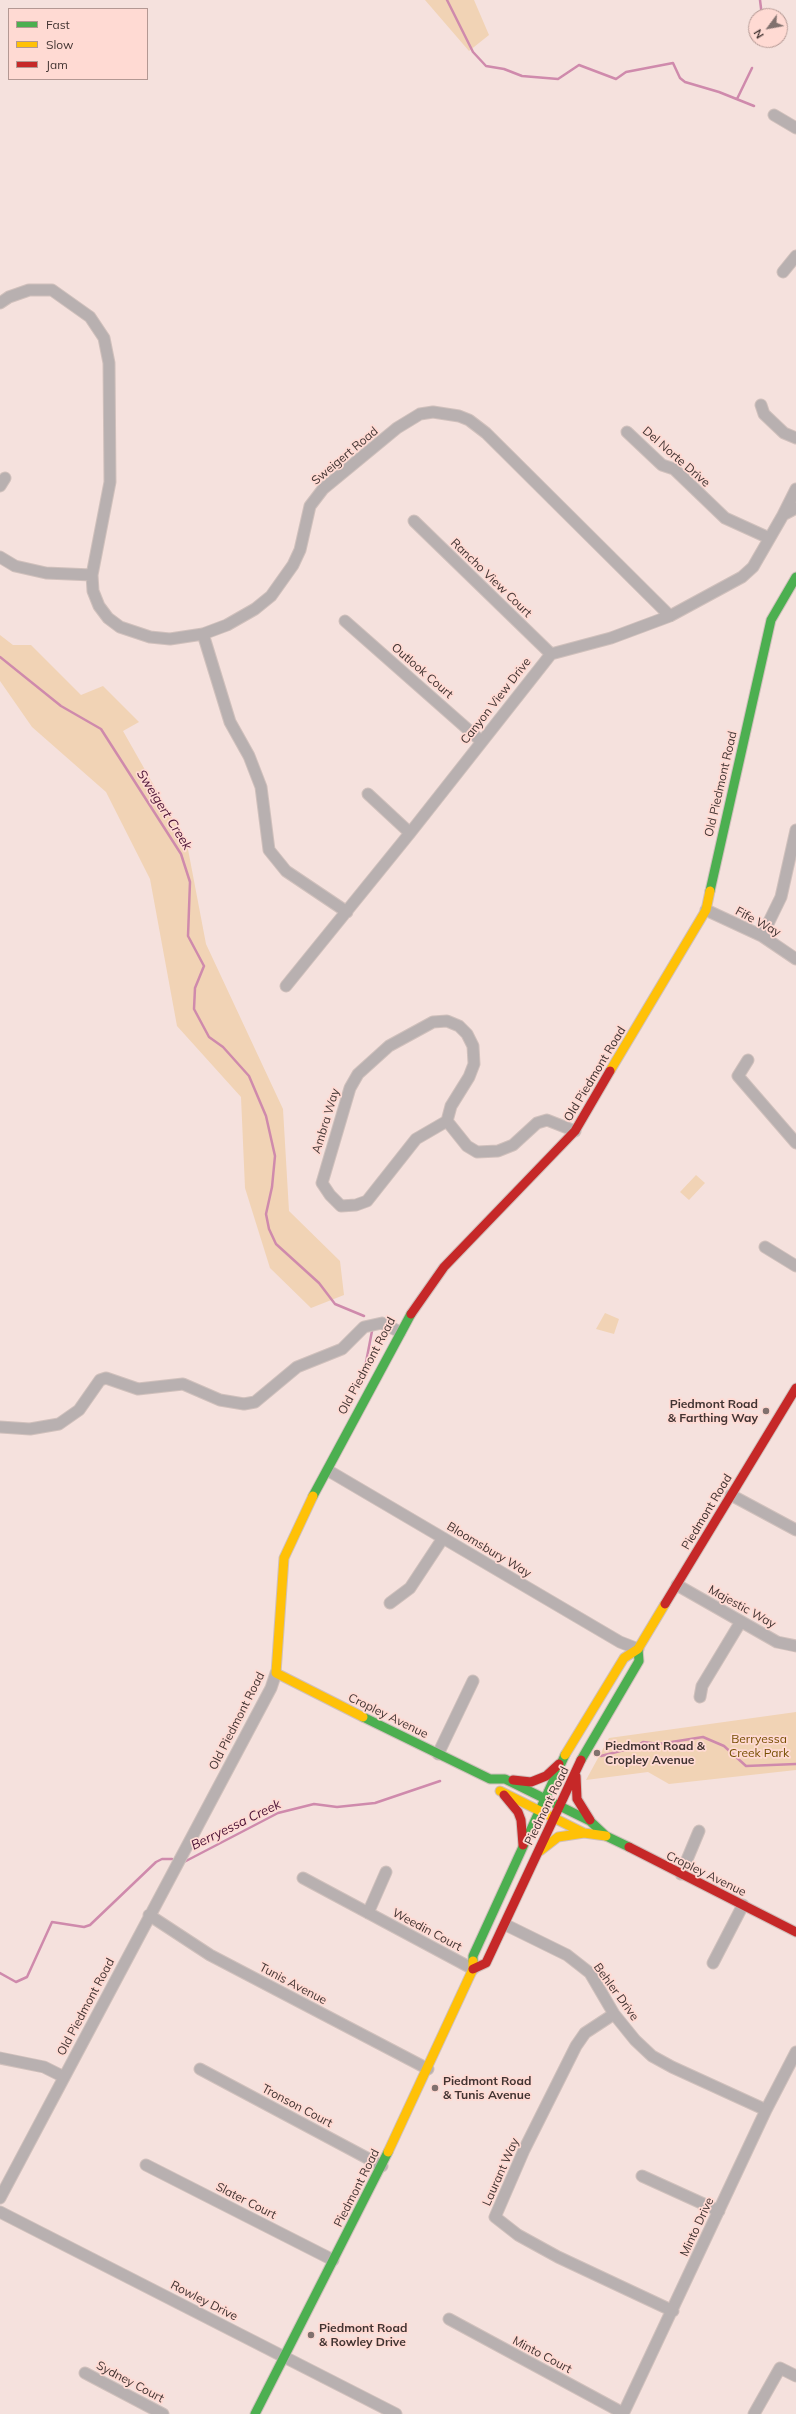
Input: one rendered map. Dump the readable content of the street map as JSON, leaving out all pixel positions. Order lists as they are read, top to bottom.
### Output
{
  "streets": {
    "street": [
      "Sweigert Road",
      "Del Norte Drive",
      "Rancho View Court",
      "Outlook Court",
      "Canyon View Drive",
      "Old Piedmont Road",
      "Fife Way",
      "Ambra Way",
      "Piedmont Road",
      "Bloomsbury Way",
      "Majestic Way",
      "Cropley Avenue",
      "Weedin Court",
      "Tunis Avenue",
      "Behler Drive",
      "Tronson Court",
      "Laurant Way",
      "Slater Court",
      "Minto Drive",
      "Rowley Drive",
      "Minto Court",
      "Sydney Court"
    ]
  },
  "crossings": [
    ["Rancho View Court", "Canyon View Drive"],
    ["Outlook Court", "Canyon View Drive"],
    ["Old Piedmont Road", "Fife Way"],
    ["Old Piedmont Road", "Bloomsbury Way"],
    ["Old Piedmont Road", "Cropley Avenue"],
    ["Old Piedmont Road", "Tunis Avenue"],
    ["Piedmont Road", "Bloomsbury Way"],
    ["Piedmont Road", "Majestic Way"],
    ["Piedmont Road", "Cropley Avenue"],
    ["Piedmont Road", "Weedin Court"],
    ["Piedmont Road", "Tunis Avenue"],
    ["Piedmont Road", "Behler Drive"],
    ["Piedmont Road", "Tronson Court"],
    ["Piedmont Road", "Slater Court"],
    ["Piedmont Road", "Rowley Drive"],
    ["Behler Drive", "Laurant Way"],
    ["Behler Drive", "Minto Drive"],
    ["Laurant Way", "Minto Drive"],
    ["Minto Drive", "Minto Court"]
  ],
  "water": ["Sweigert Creek", "Berryessa Creek"],
  "parks": ["Berryessa Creek Park"],
  "places": [
    "Piedmont Road & Farthing Way",
    "Piedmont Road & Cropley Avenue",
    "Piedmont Road & Tunis Avenue",
    "Piedmont Road & Rowley Drive"
  ],
  "legend": ["Fast", "Slow", "Jam"],
  "north": "bottom left"
}
